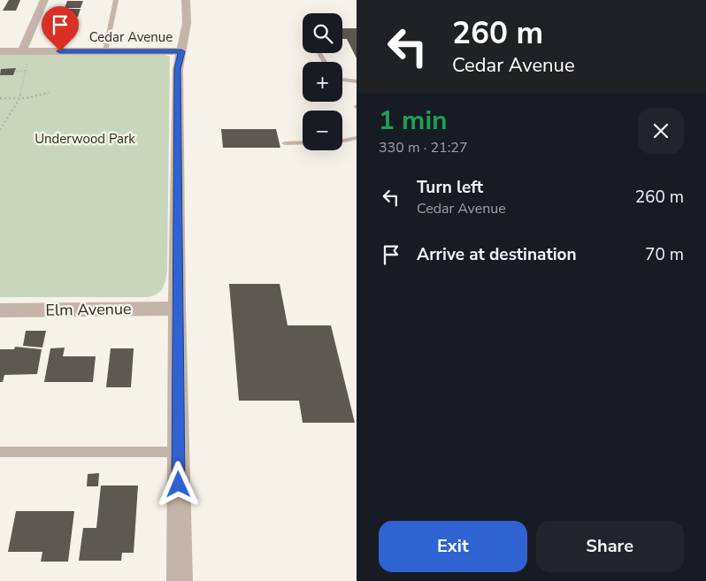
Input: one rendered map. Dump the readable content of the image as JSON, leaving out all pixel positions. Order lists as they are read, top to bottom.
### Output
{
  "streets": {
    "street": ["Cedar Avenue", "Elm Avenue"]
  },
  "parks": ["Underwood Park"],
  "page": {
    "turn": ["260 m", "Cedar Avenue"],
    "map_buttons": ["+", "−"],
    "heading": ["1 min", "330 m · 21:27"],
    "list": [
      {
        "name": "Turn left",
        "note": "Cedar Avenue",
        "value": "260 m"
      },
      {
        "name": "Arrive at destination",
        "value": "70 m"
      }
    ],
    "buttons": ["Exit", "Share"]
  }
}
